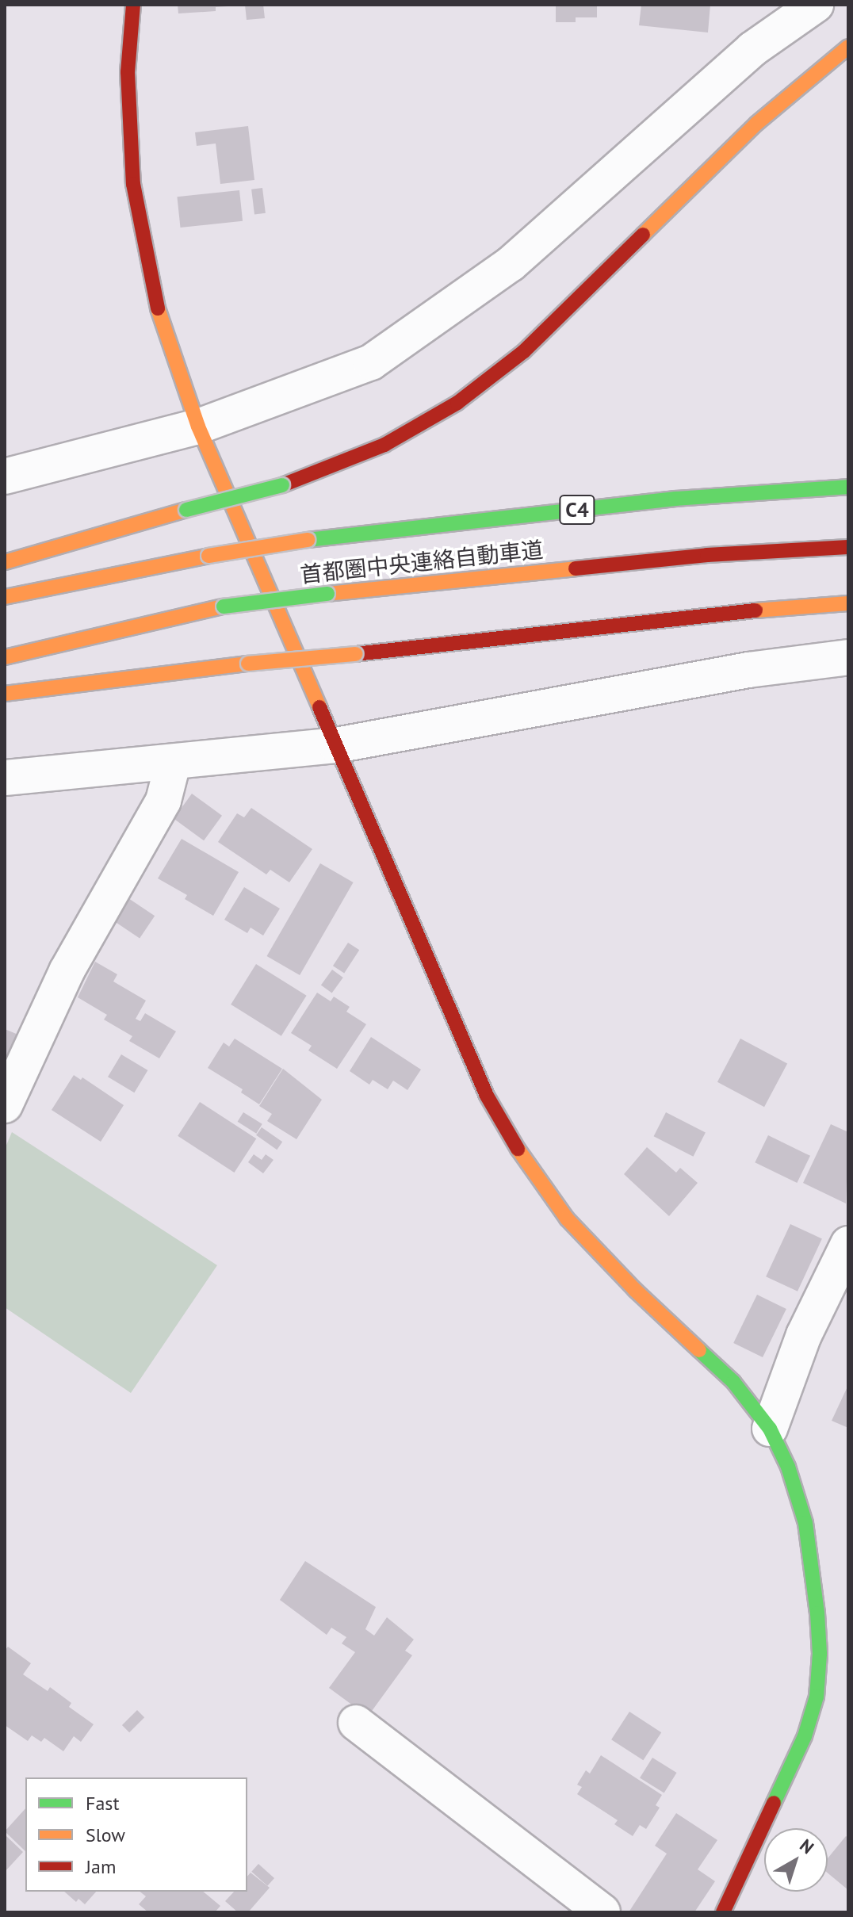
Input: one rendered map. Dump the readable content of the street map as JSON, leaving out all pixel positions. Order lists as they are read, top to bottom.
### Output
{
  "streets": {
    "main road": ["C4", "首都圏中央連絡自動車道"]
  },
  "legend": ["Fast", "Slow", "Jam"],
  "north": "top right"
}
